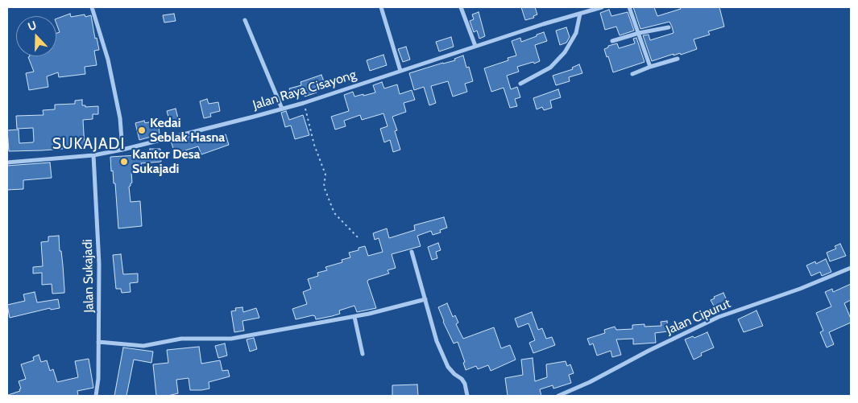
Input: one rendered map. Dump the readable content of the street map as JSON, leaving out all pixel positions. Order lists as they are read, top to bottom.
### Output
{
  "streets": {
    "street": ["Jalan Raya Cisayong", "Jalan Sukajadi", "Jalan Cipurut"]
  },
  "crossings": [
    ["Jalan Raya Cisayong", "Jalan Sukajadi"]
  ],
  "districts": ["SUKAJADI"],
  "places": ["Kedai Seblak Hasna", "Kantor Desa Sukajadi"],
  "north": "top"
}
